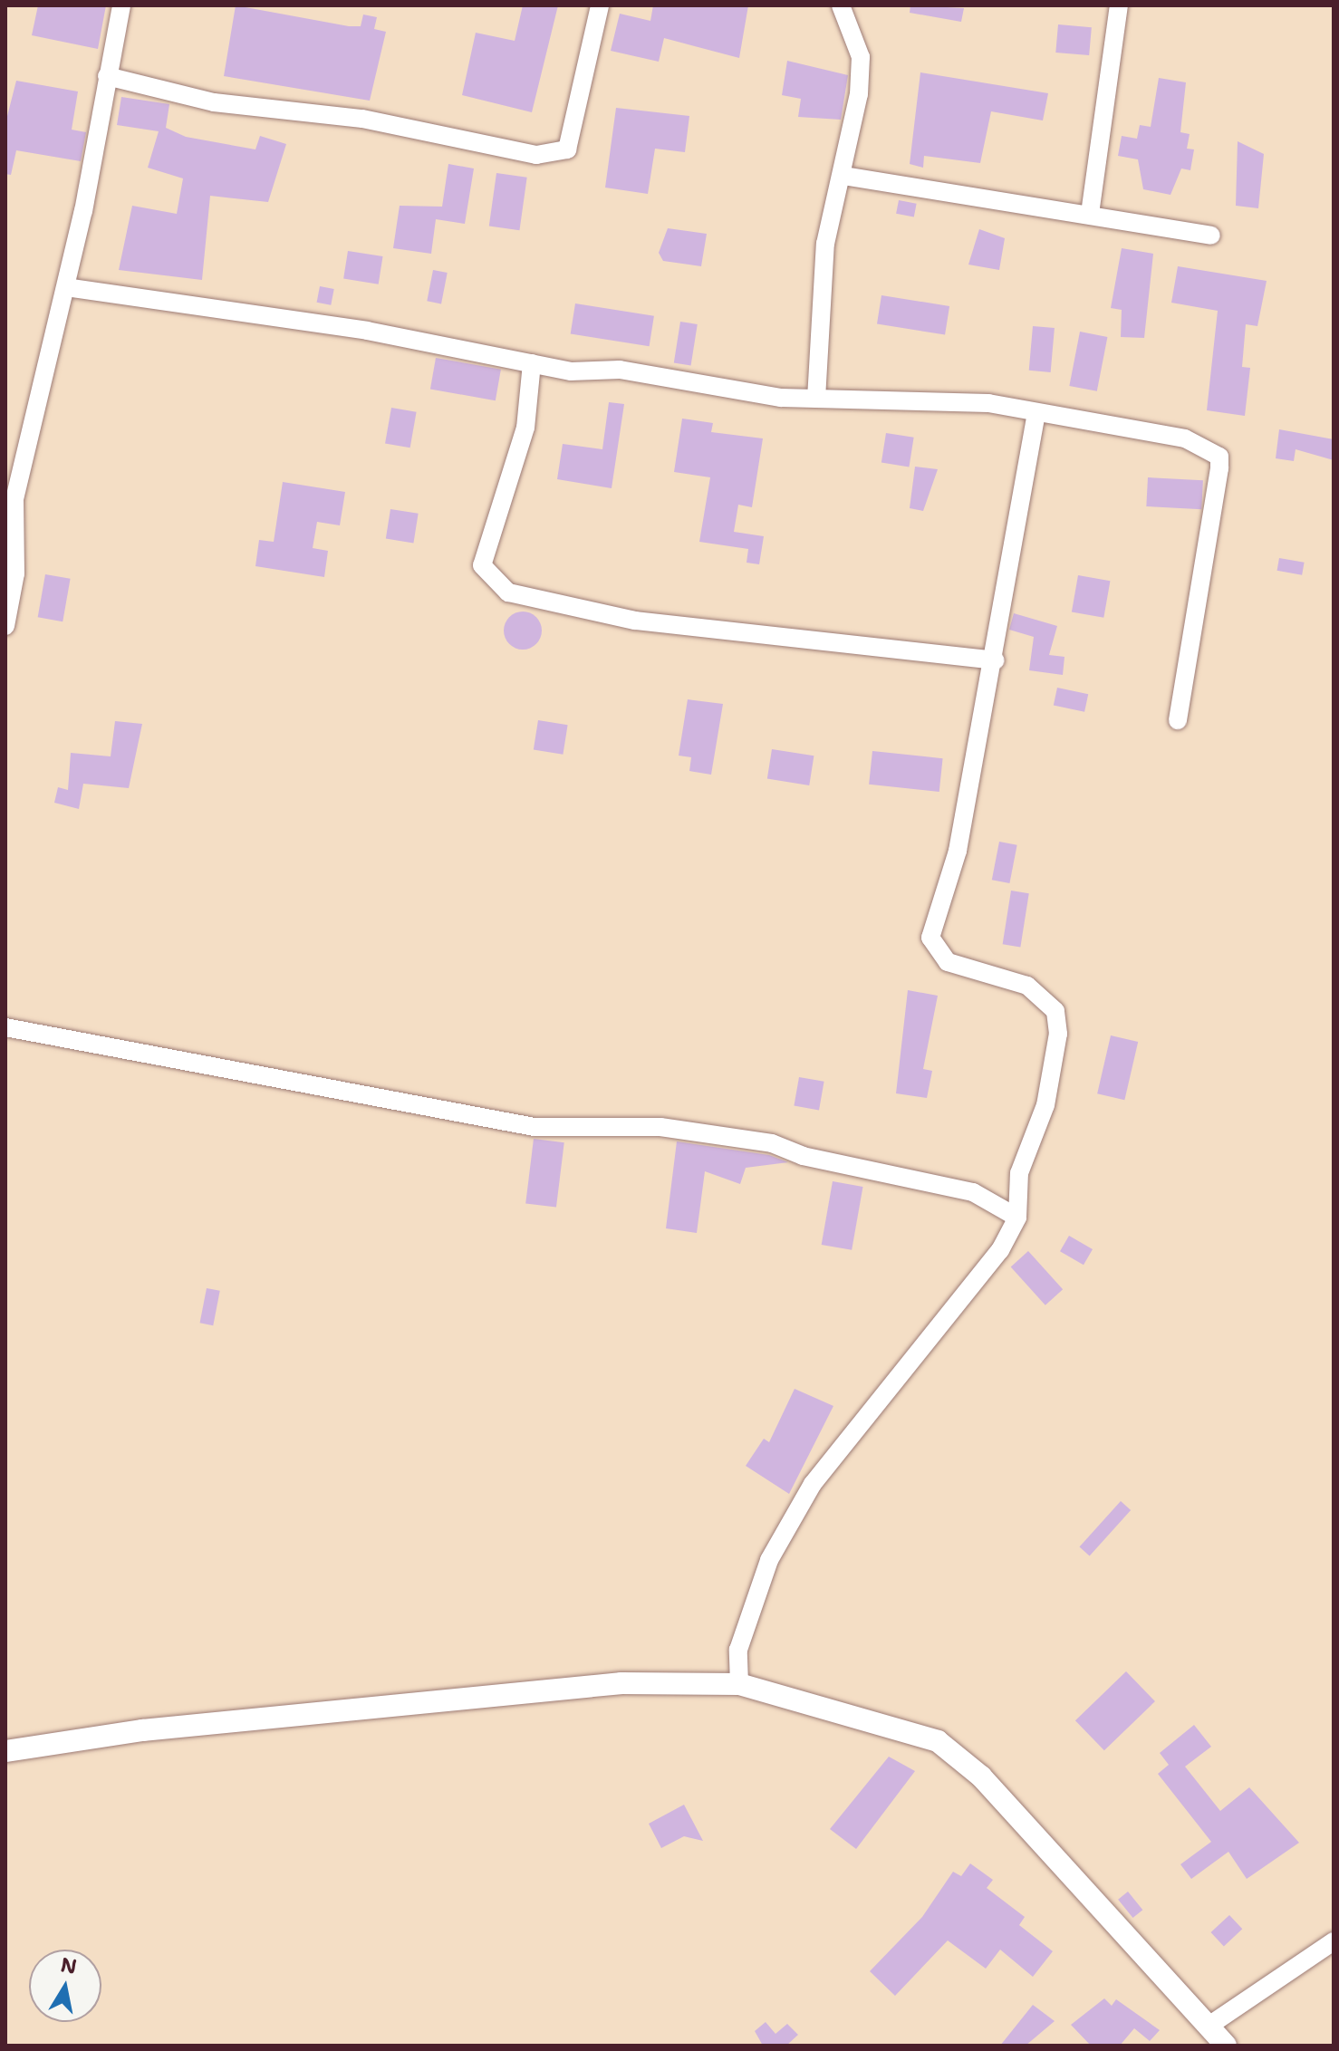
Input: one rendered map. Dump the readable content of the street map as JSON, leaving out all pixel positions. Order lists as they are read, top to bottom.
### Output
{
  "north": "top"
}
